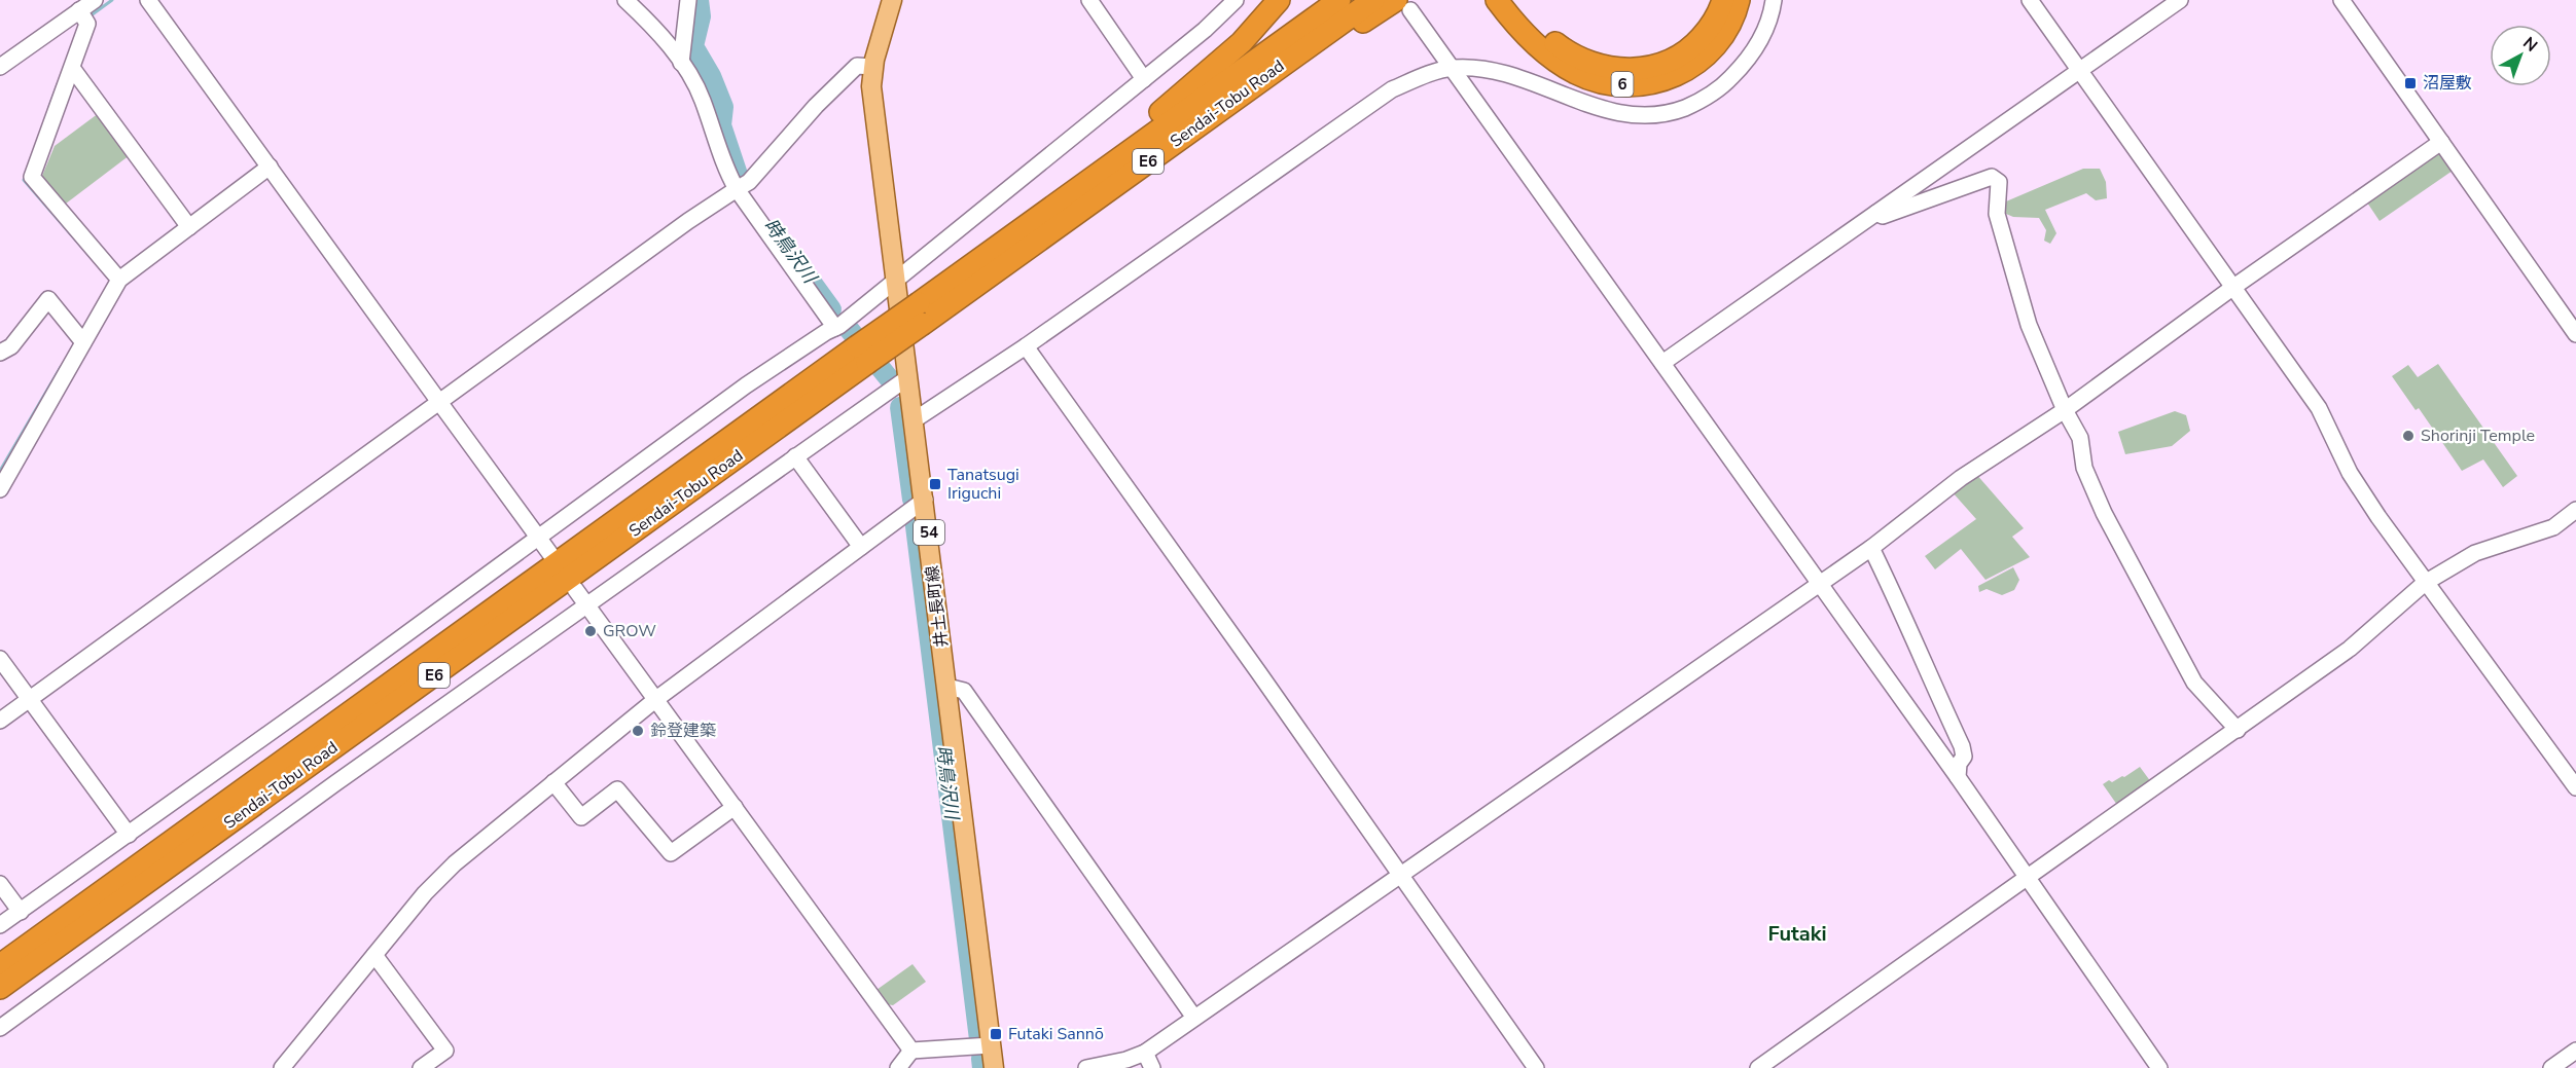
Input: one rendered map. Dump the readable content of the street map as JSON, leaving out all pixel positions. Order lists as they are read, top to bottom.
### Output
{
  "streets": {
    "highway": ["6", "Sendai-Tobu Road", "E6"],
    "main road": ["54", "井土長町線"]
  },
  "districts": ["Futaki"],
  "water": ["時鳥沢川"],
  "places": {
    "transit": ["沼屋敷", "Tanatsugi Iriguchi", "Futaki Sannō"],
    "other": ["Shorinji Temple", "GROW", "鈴登建築"]
  },
  "north": "top right"
}
